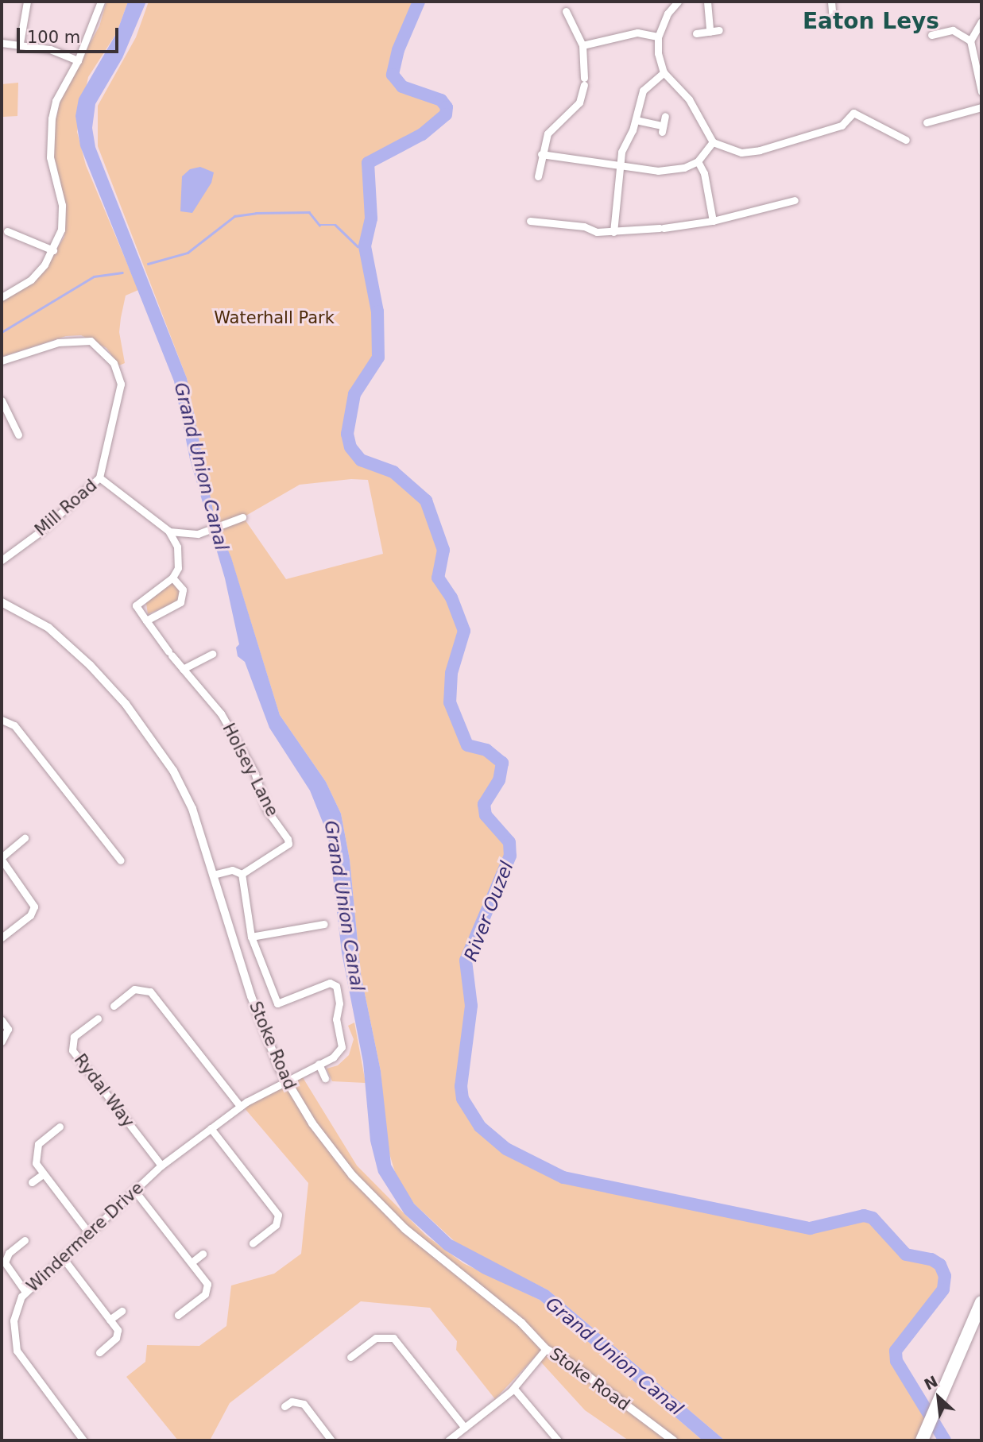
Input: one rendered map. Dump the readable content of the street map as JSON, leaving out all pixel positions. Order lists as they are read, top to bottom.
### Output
{
  "streets": {
    "street": [
      "Mill Road",
      "Holsey Lane",
      "Stoke Road",
      "Rydal Way",
      "Windermere Drive"
    ]
  },
  "crossings": [
    ["Stoke Road", "Windermere Drive"],
    ["Rydal Way", "Windermere Drive"]
  ],
  "districts": ["Eaton Leys"],
  "water": ["Grand Union Canal", "River Ouzel"],
  "parks": ["Waterhall Park"],
  "scale_bar": "100 m",
  "north": "top left"
}
